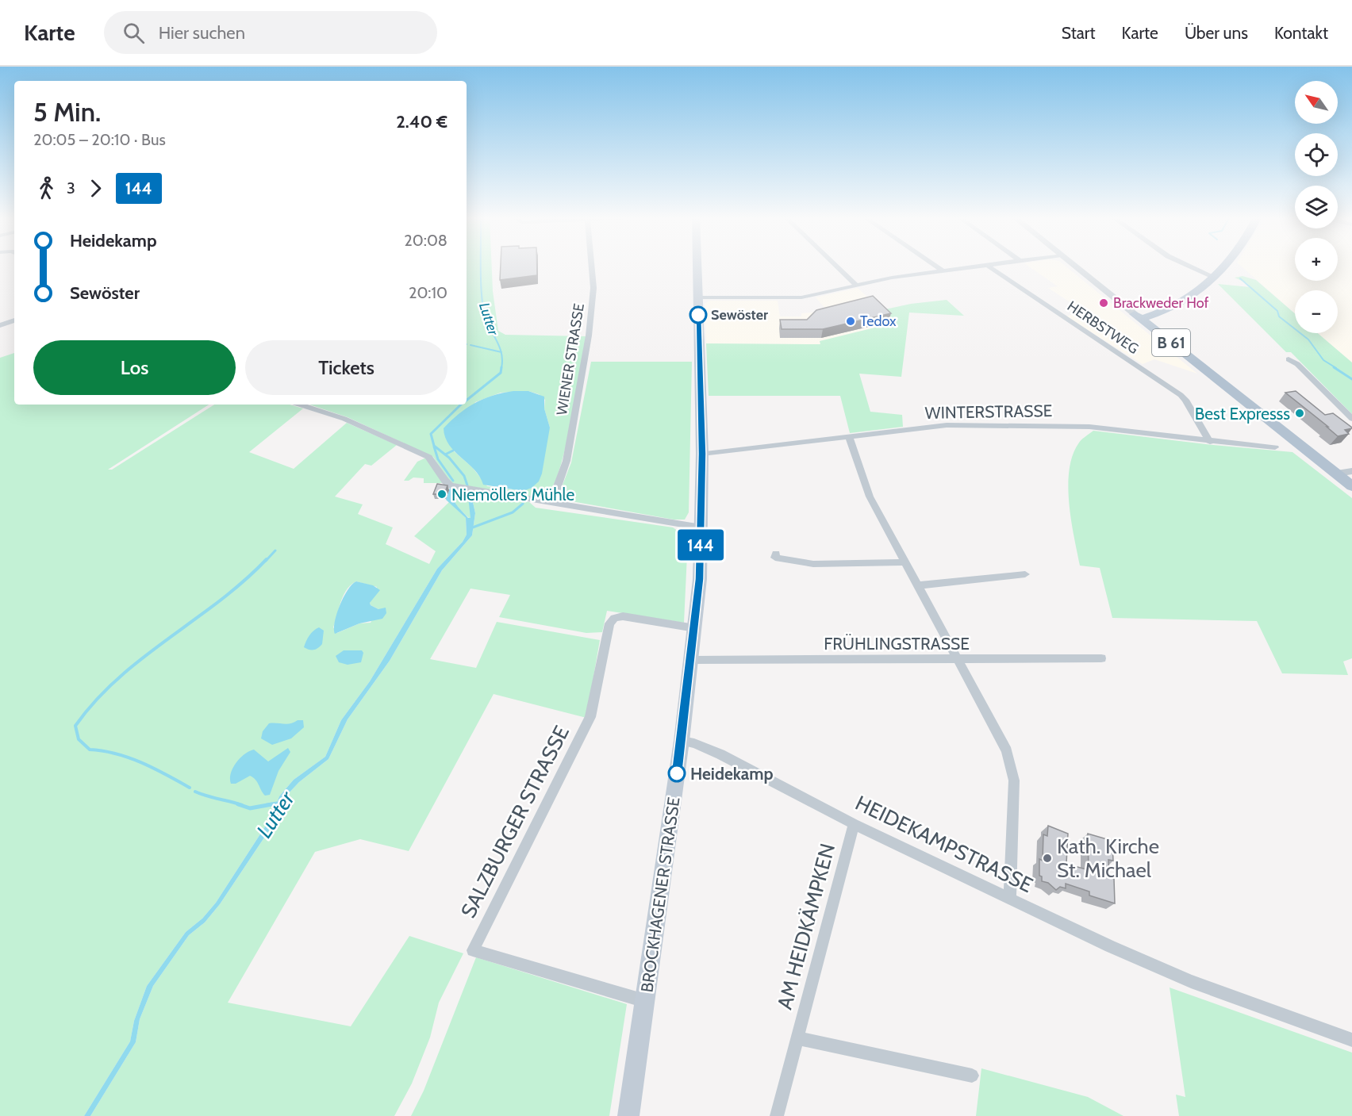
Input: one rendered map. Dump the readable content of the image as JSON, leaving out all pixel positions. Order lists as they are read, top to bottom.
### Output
{
  "streets": {
    "main road": ["B 61", "BROCKHAGENER STRASSE"],
    "street": [
      "HERBSTWEG",
      "WIENER STRASSE",
      "WINTERSTRASSE",
      "FRÜHLINGSTRASSE",
      "SALZBURGER STRASSE",
      "HEIDEKAMPSTRASSE",
      "AM HEIDKÄMPKEN"
    ]
  },
  "crossings": [
    ["HERBSTWEG", "WINTERSTRASSE"],
    ["WINTERSTRASSE", "BROCKHAGENER STRASSE"],
    ["FRÜHLINGSTRASSE", "BROCKHAGENER STRASSE"],
    ["SALZBURGER STRASSE", "BROCKHAGENER STRASSE"],
    ["HEIDEKAMPSTRASSE", "BROCKHAGENER STRASSE"],
    ["HEIDEKAMPSTRASSE", "AM HEIDKÄMPKEN"]
  ],
  "water": ["Lutter"],
  "places": [
    "Brackweder Hof",
    "Sewöster",
    "Tedox",
    "Best Expresss",
    "Niemöllers Mühle",
    "Heidekamp",
    "Kath. Kirche St. Michael"
  ],
  "lines": ["bus line 144"],
  "north": "top left",
  "page": {
    "header": "Karte",
    "search": "Hier suchen",
    "nav": [
      "Start",
      "Karte",
      "Über uns",
      "Kontakt"
    ],
    "on_map": "144",
    "map_buttons": ["+", "−"],
    "heading": ["5 Min.", "20:05 – 20:10 · Bus", "2.40 €"],
    "legs": ["3", "144"],
    "list": [
      {
        "name": "Heidekamp",
        "value": "20:08"
      },
      {
        "name": "Sewöster",
        "value": "20:10"
      }
    ],
    "buttons": ["Los", "Tickets"]
  }
}
